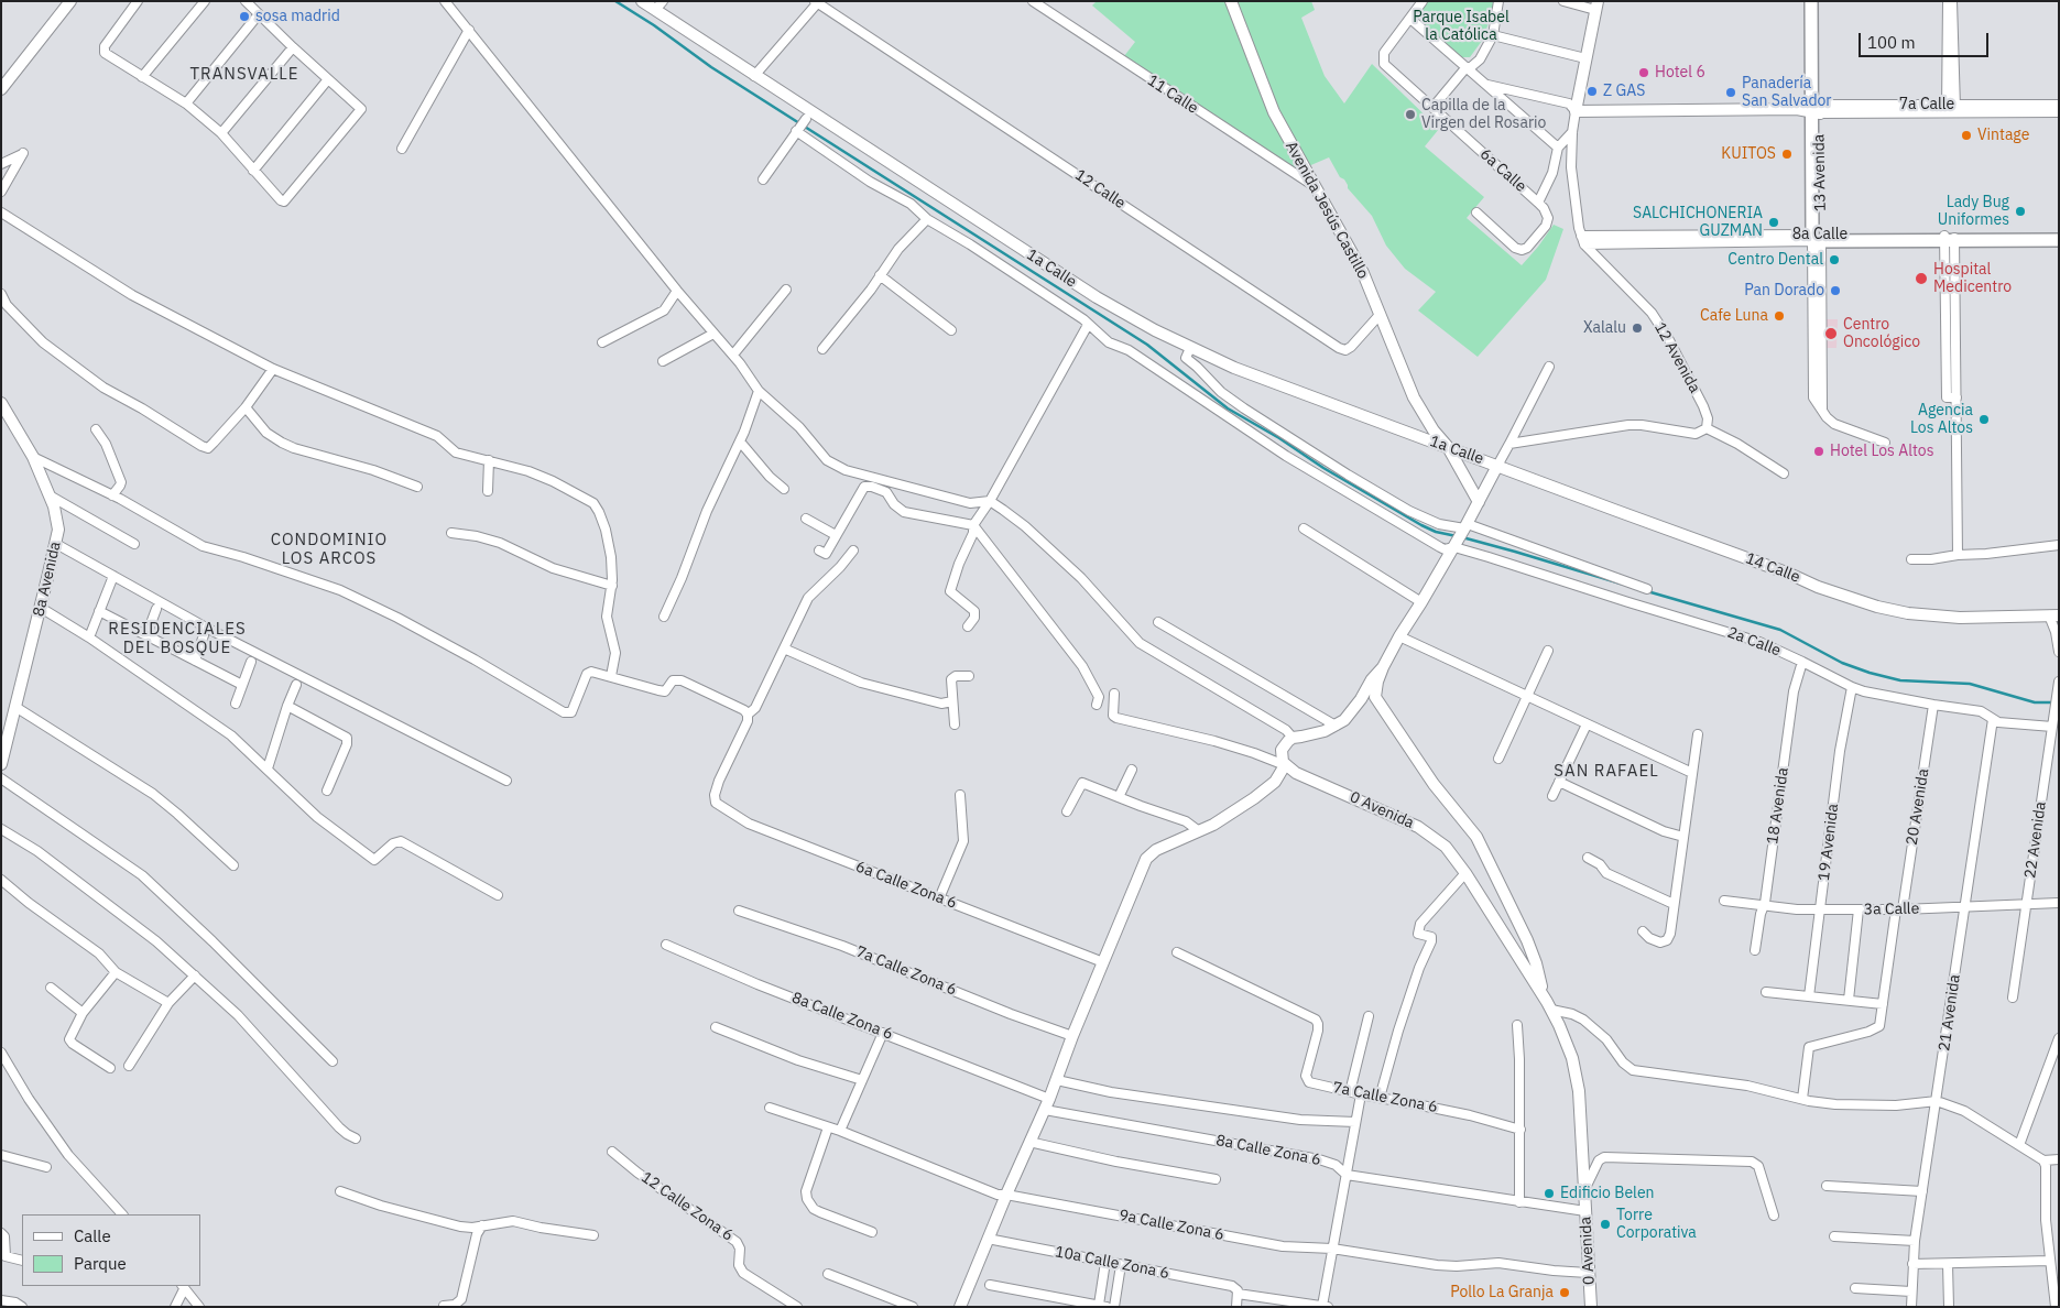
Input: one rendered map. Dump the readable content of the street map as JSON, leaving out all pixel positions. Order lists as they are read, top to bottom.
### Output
{
  "streets": {
    "main road": ["13 Avenida", "8a Calle"],
    "street": [
      "11 Calle",
      "7a Calle",
      "6a Calle",
      "12 Calle",
      "Avenida Jesús Castillo",
      "1a Calle",
      "12 Avenida",
      "14 Calle",
      "8a Avenida",
      "2a Calle",
      "18 Avenida",
      "20 Avenida",
      "0 Avenida",
      "22 Avenida",
      "19 Avenida",
      "6a Calle Zona 6",
      "3a Calle",
      "7a Calle Zona 6",
      "21 Avenida",
      "8a Calle Zona 6",
      "12 Calle Zona 6",
      "9a Calle Zona 6",
      "10a Calle Zona 6"
    ]
  },
  "crossings": [
    ["11 Calle", "Avenida Jesús Castillo"],
    ["7a Calle", "13 Avenida"],
    ["7a Calle", "12 Avenida"],
    ["13 Avenida", "8a Calle"],
    ["12 Calle", "Avenida Jesús Castillo"],
    ["Avenida Jesús Castillo", "1a Calle"],
    ["8a Calle", "12 Avenida"],
    ["1a Calle", "14 Calle"],
    ["2a Calle", "18 Avenida"],
    ["2a Calle", "20 Avenida"],
    ["2a Calle", "0 Avenida"],
    ["2a Calle", "22 Avenida"],
    ["2a Calle", "19 Avenida"],
    ["2a Calle", "21 Avenida"],
    ["18 Avenida", "3a Calle"],
    ["20 Avenida", "3a Calle"],
    ["0 Avenida", "8a Calle Zona 6"],
    ["0 Avenida", "9a Calle Zona 6"],
    ["22 Avenida", "3a Calle"],
    ["19 Avenida", "3a Calle"],
    ["3a Calle", "21 Avenida"]
  ],
  "districts": [
    "TRANSVALLE",
    "CONDOMINIO LOS ARCOS",
    "RESIDENCIALES DEL BOSQUE",
    "SAN RAFAEL"
  ],
  "parks": ["Parque Isabel la Católica"],
  "places": [
    "sosa madrid",
    "Hotel 6",
    "Z GAS",
    "Panadería San Salvador",
    "Capilla de la Virgen del Rosario",
    "Vintage",
    "KUITOS",
    "Lady Bug Uniformes",
    "SALCHICHONERIA GUZMAN",
    "Centro Dental",
    "Hospital Medicentro",
    "Pan Dorado",
    "Cafe Luna",
    "Xalalu",
    "Centro Oncológico",
    "Agencia Los Altos",
    "Hotel Los Altos",
    "Edificio Belen",
    "Torre Corporativa",
    "Pollo La Granja"
  ],
  "legend": ["Calle", "Parque"],
  "scale_bar": "100 m"
}
